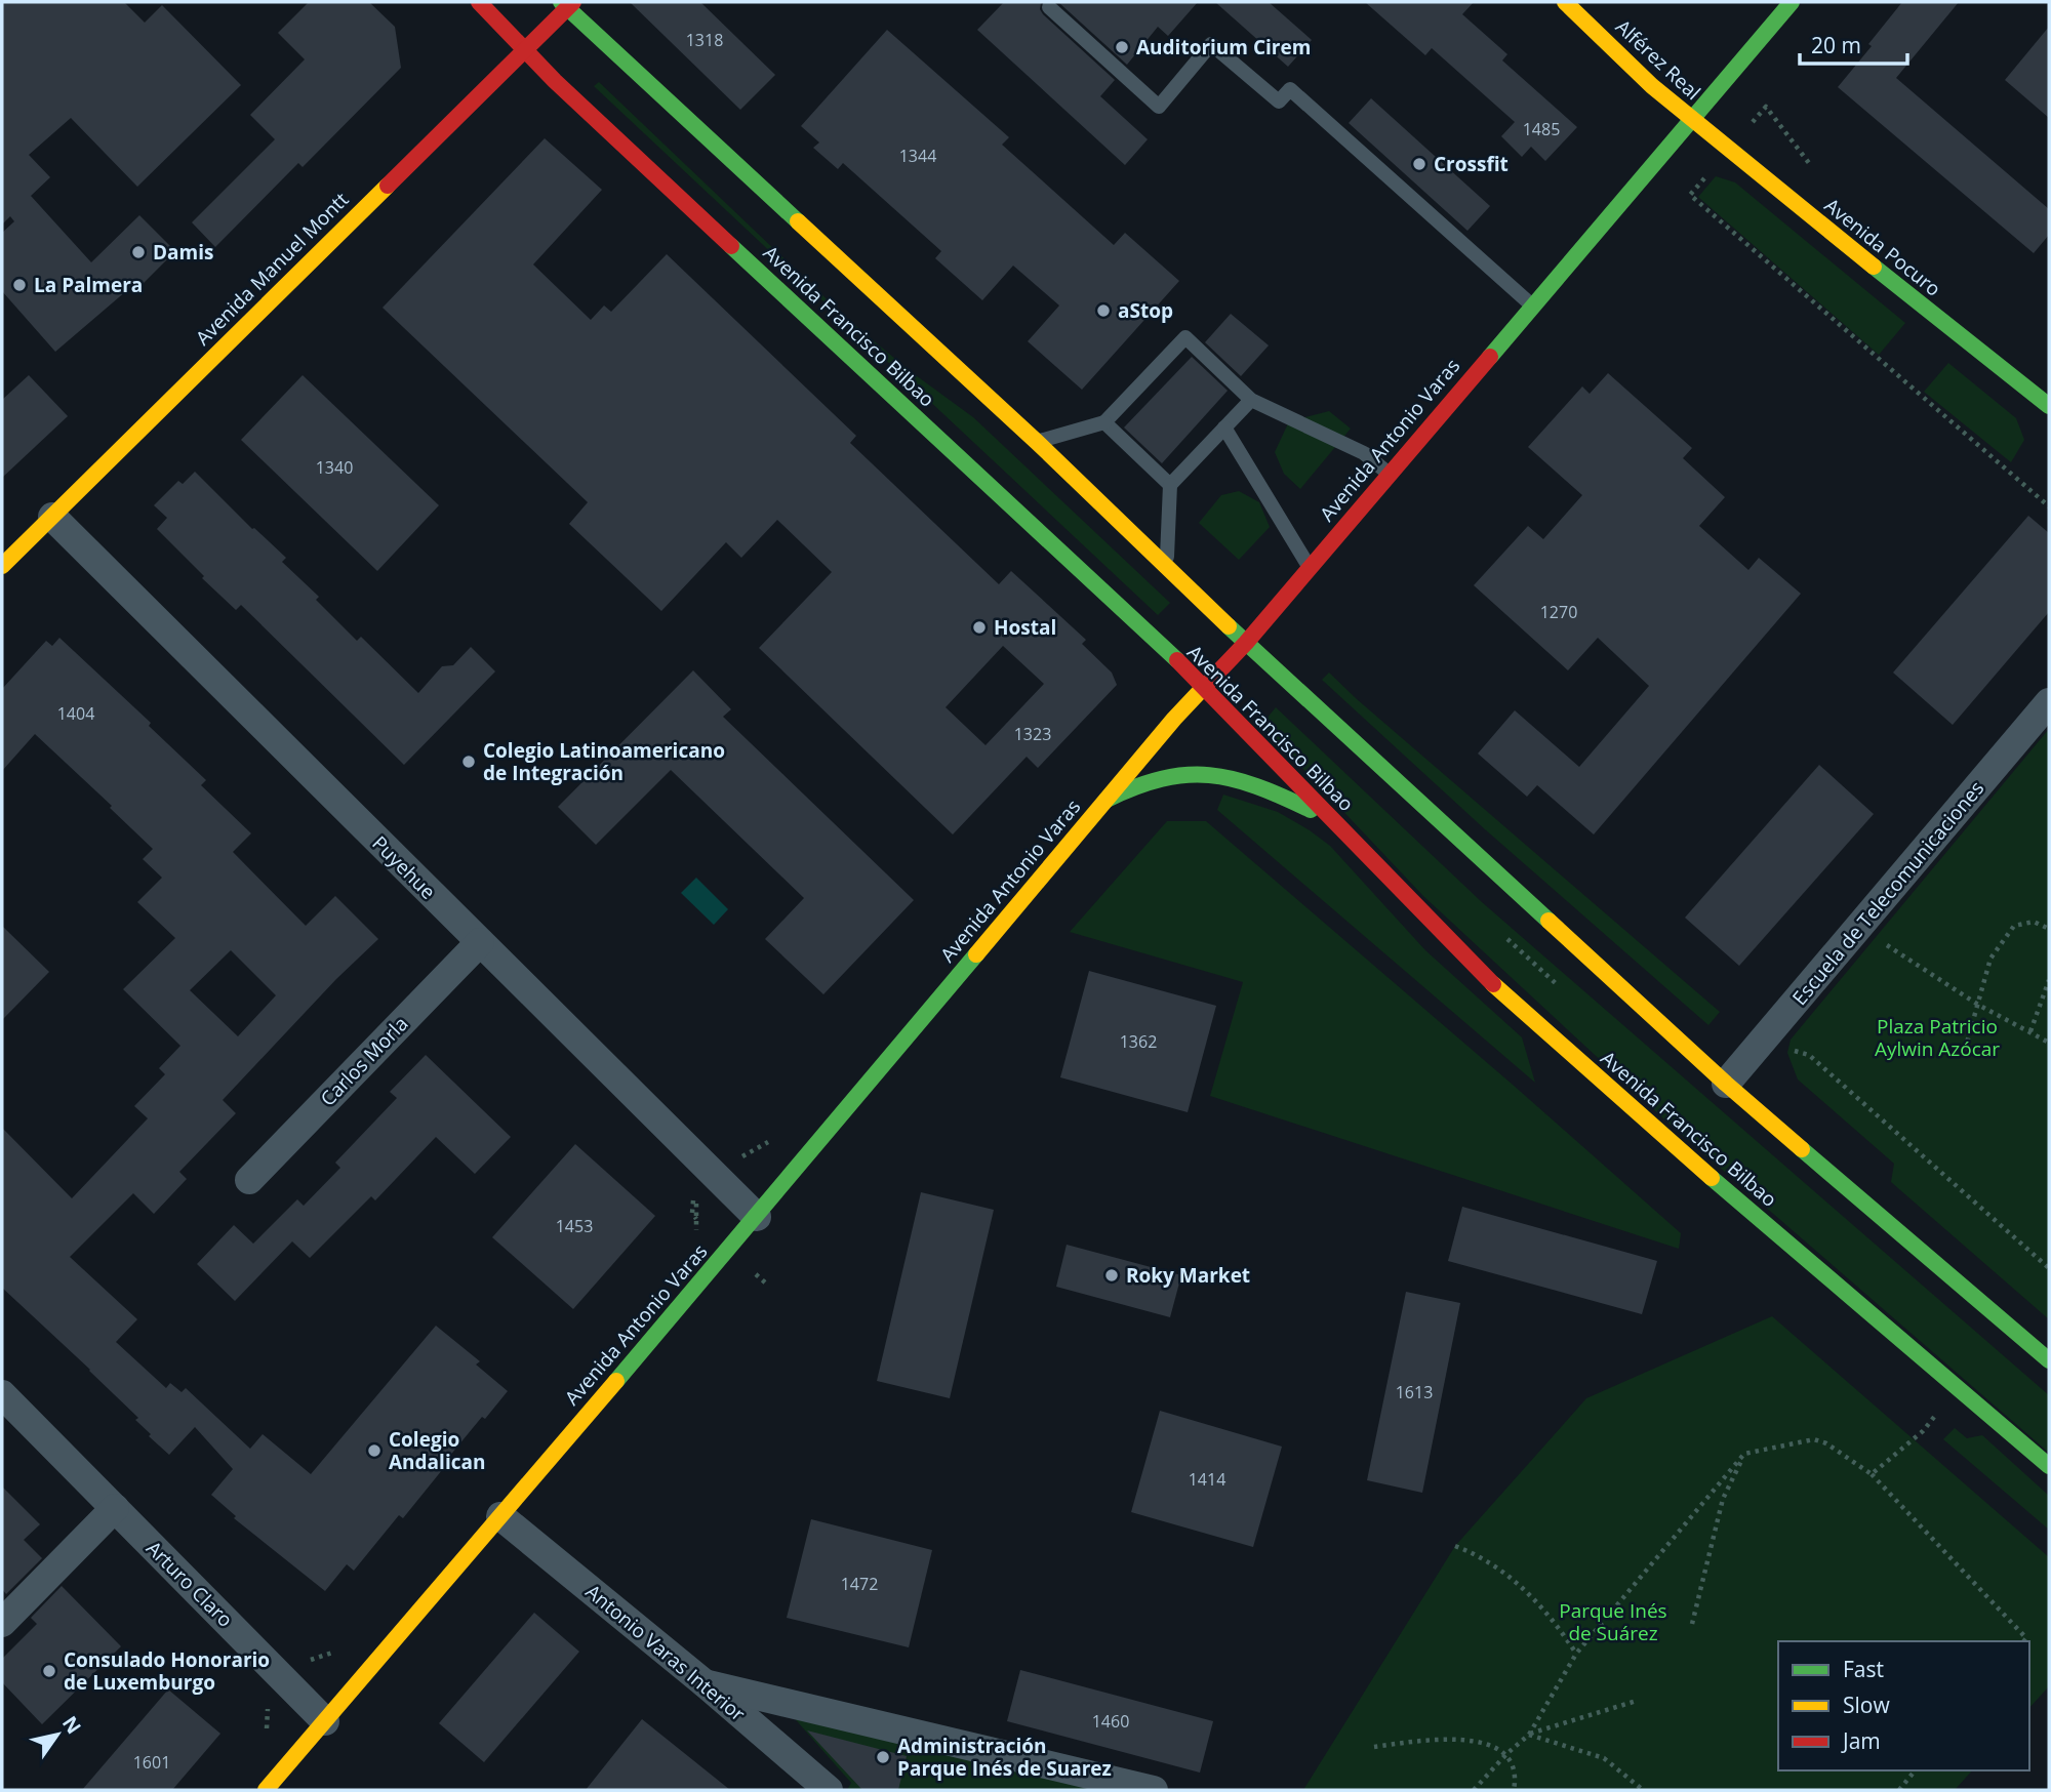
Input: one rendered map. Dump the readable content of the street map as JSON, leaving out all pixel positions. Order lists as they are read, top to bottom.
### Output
{
  "streets": {
    "main road": [
      "Alférez Real",
      "Avenida Pocuro",
      "Avenida Manuel Montt",
      "Avenida Francisco Bilbao",
      "Avenida Antonio Varas"
    ],
    "street": [
      "Puyehue",
      "Escuela de Telecomunicaciones",
      "Carlos Morla",
      "Arturo Claro",
      "Antonio Varas Interior"
    ]
  },
  "crossings": [
    ["Alférez Real", "Avenida Pocuro"],
    ["Alférez Real", "Avenida Antonio Varas"],
    ["Avenida Pocuro", "Avenida Antonio Varas"],
    ["Avenida Manuel Montt", "Avenida Francisco Bilbao"],
    ["Avenida Manuel Montt", "Puyehue"],
    ["Avenida Francisco Bilbao", "Avenida Antonio Varas"],
    ["Avenida Francisco Bilbao", "Escuela de Telecomunicaciones"],
    ["Avenida Antonio Varas", "Puyehue"],
    ["Avenida Antonio Varas", "Arturo Claro"],
    ["Avenida Antonio Varas", "Antonio Varas Interior"],
    ["Puyehue", "Carlos Morla"]
  ],
  "parks": ["Plaza Patricio Aylwin Azócar", "Parque Inés de Suárez"],
  "places": [
    "Auditorium Cirem",
    "Crossfit",
    "Damis",
    "La Palmera",
    "aStop",
    "Hostal",
    "Colegio Latinoamericano de Integración",
    "Roky Market",
    "Colegio Andalican",
    "Consulado Honorario de Luxemburgo",
    "Administración Parque Inés de Suarez"
  ],
  "house_numbers": [
    "1318",
    "1485",
    "1344",
    "1340",
    "1270",
    "1404",
    "1323",
    "1362",
    "1453",
    "1613",
    "1414",
    "1472",
    "1460",
    "1601"
  ],
  "legend": ["Fast", "Slow", "Jam"],
  "scale_bar": "20 m",
  "north": "top right"
}
